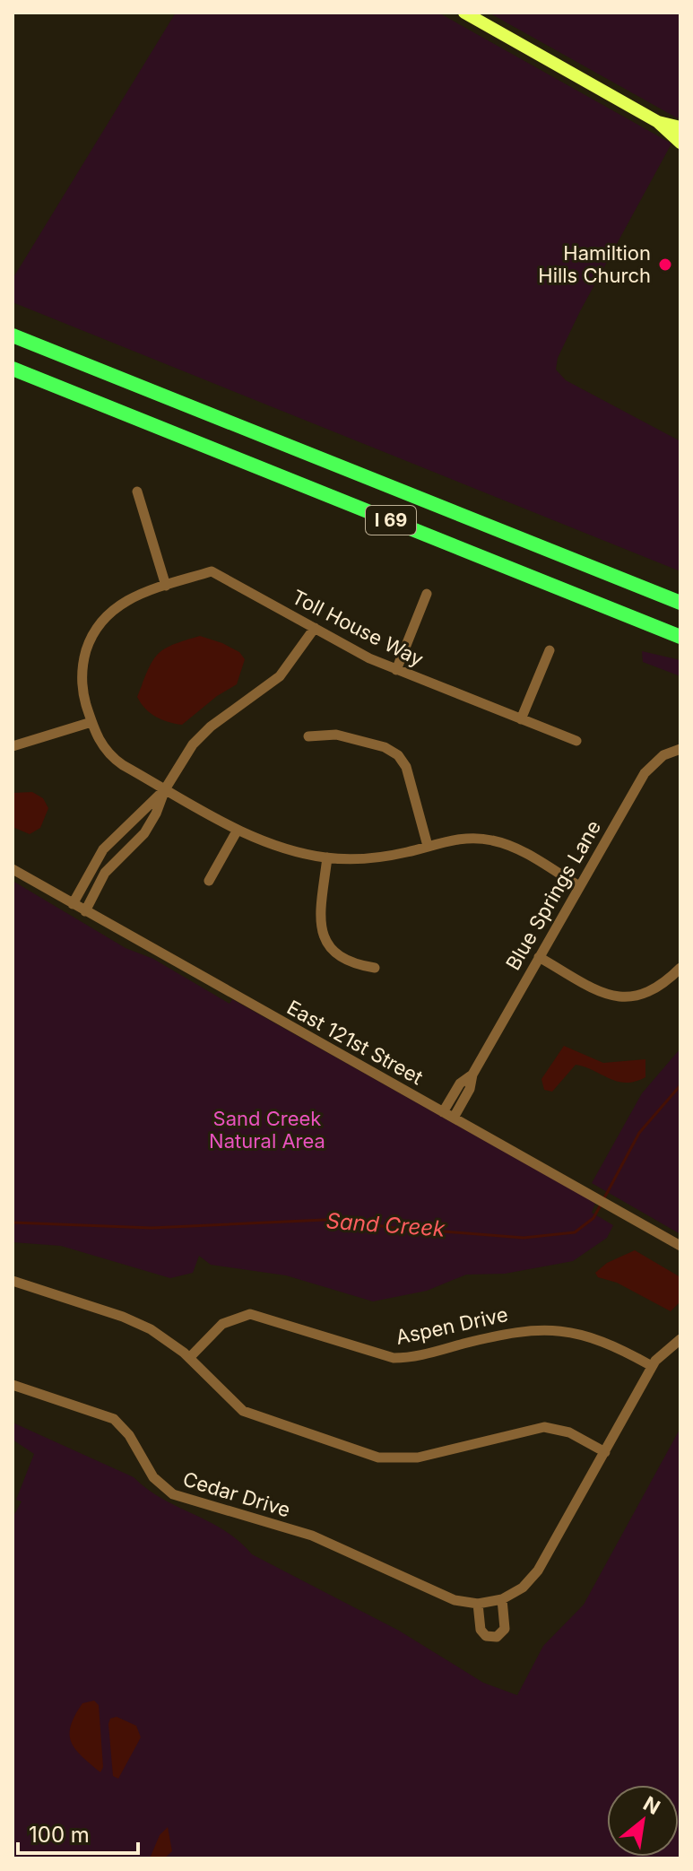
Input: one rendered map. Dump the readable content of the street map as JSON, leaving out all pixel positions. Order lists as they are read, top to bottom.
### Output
{
  "streets": {
    "highway": ["I 69"],
    "street": [
      "Toll House Way",
      "Blue Springs Lane",
      "East 121st Street",
      "Aspen Drive",
      "Cedar Drive"
    ]
  },
  "crossings": [
    ["Toll House Way", "Blue Springs Lane"],
    ["Blue Springs Lane", "East 121st Street"],
    ["Aspen Drive", "Cedar Drive"]
  ],
  "water": ["Sand Creek"],
  "parks": ["Sand Creek Natural Area"],
  "places": ["Hamiltion Hills Church"],
  "scale_bar": "100 m",
  "north": "top right"
}
